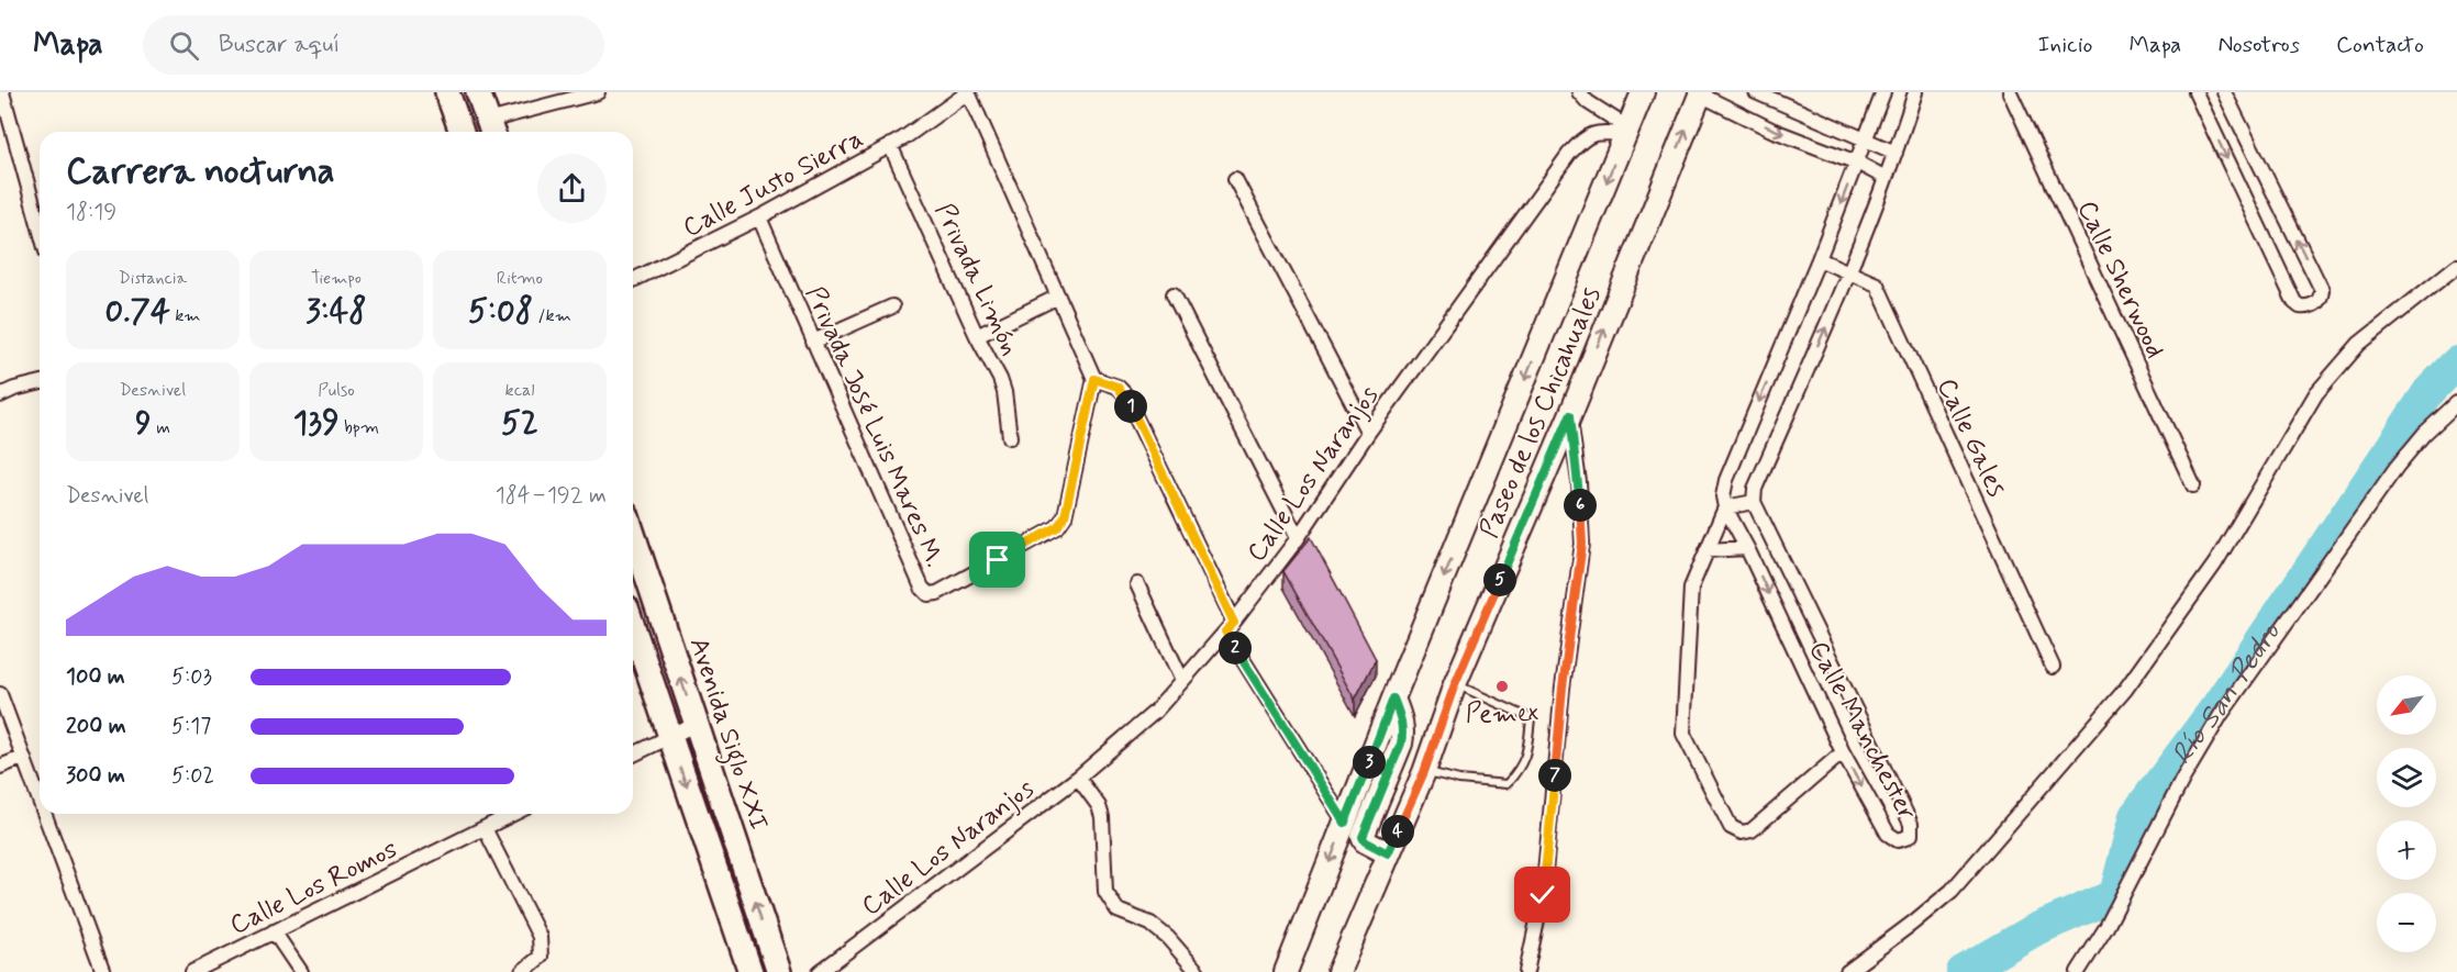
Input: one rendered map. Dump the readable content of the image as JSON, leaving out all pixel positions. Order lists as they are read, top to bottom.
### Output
{
  "streets": {
    "highway": ["Avenida Siglo XXI"],
    "main road": ["Paseo de los Chicahuales"],
    "street": [
      "Calle Justo Sierra",
      "Privada Limón",
      "Calle Sherwood",
      "Privada José Luis Mares M.",
      "Calle Gales",
      "Calle Los Naranjos",
      "Calle Manchester",
      "Calle Los Romos"
    ]
  },
  "crossings": [
    ["Calle Justo Sierra", "Privada Limón"],
    ["Calle Justo Sierra", "Privada José Luis Mares M."],
    ["Paseo de los Chicahuales", "Calle Los Naranjos"]
  ],
  "water": ["Río San Pedro"],
  "places": ["Pemex"],
  "north": "bottom left",
  "page": {
    "header": "Mapa",
    "search": "Buscar aquí",
    "nav": [
      "Inicio",
      "Mapa",
      "Nosotros",
      "Contacto"
    ],
    "heading": ["Carrera nocturna", "18:19"],
    "stats": [
      ["Distancia", "0.74 km"],
      ["Tiempo", "3:48"],
      ["Ritmo", "5:08 /km"],
      ["Desnivel", "9 m"],
      ["Pulso", "139 bpm"],
      ["kcal", "52"]
    ],
    "pins": [
      "1",
      "6",
      "5",
      "2",
      "3",
      "7",
      "4"
    ],
    "chart": ["Desnivel", "184–192 m"],
    "list": [
      {
        "name": "100 m",
        "note": "5:03"
      },
      {
        "name": "200 m",
        "note": "5:17"
      },
      {
        "name": "300 m",
        "note": "5:02"
      }
    ],
    "map_buttons": ["+", "−"]
  }
}
